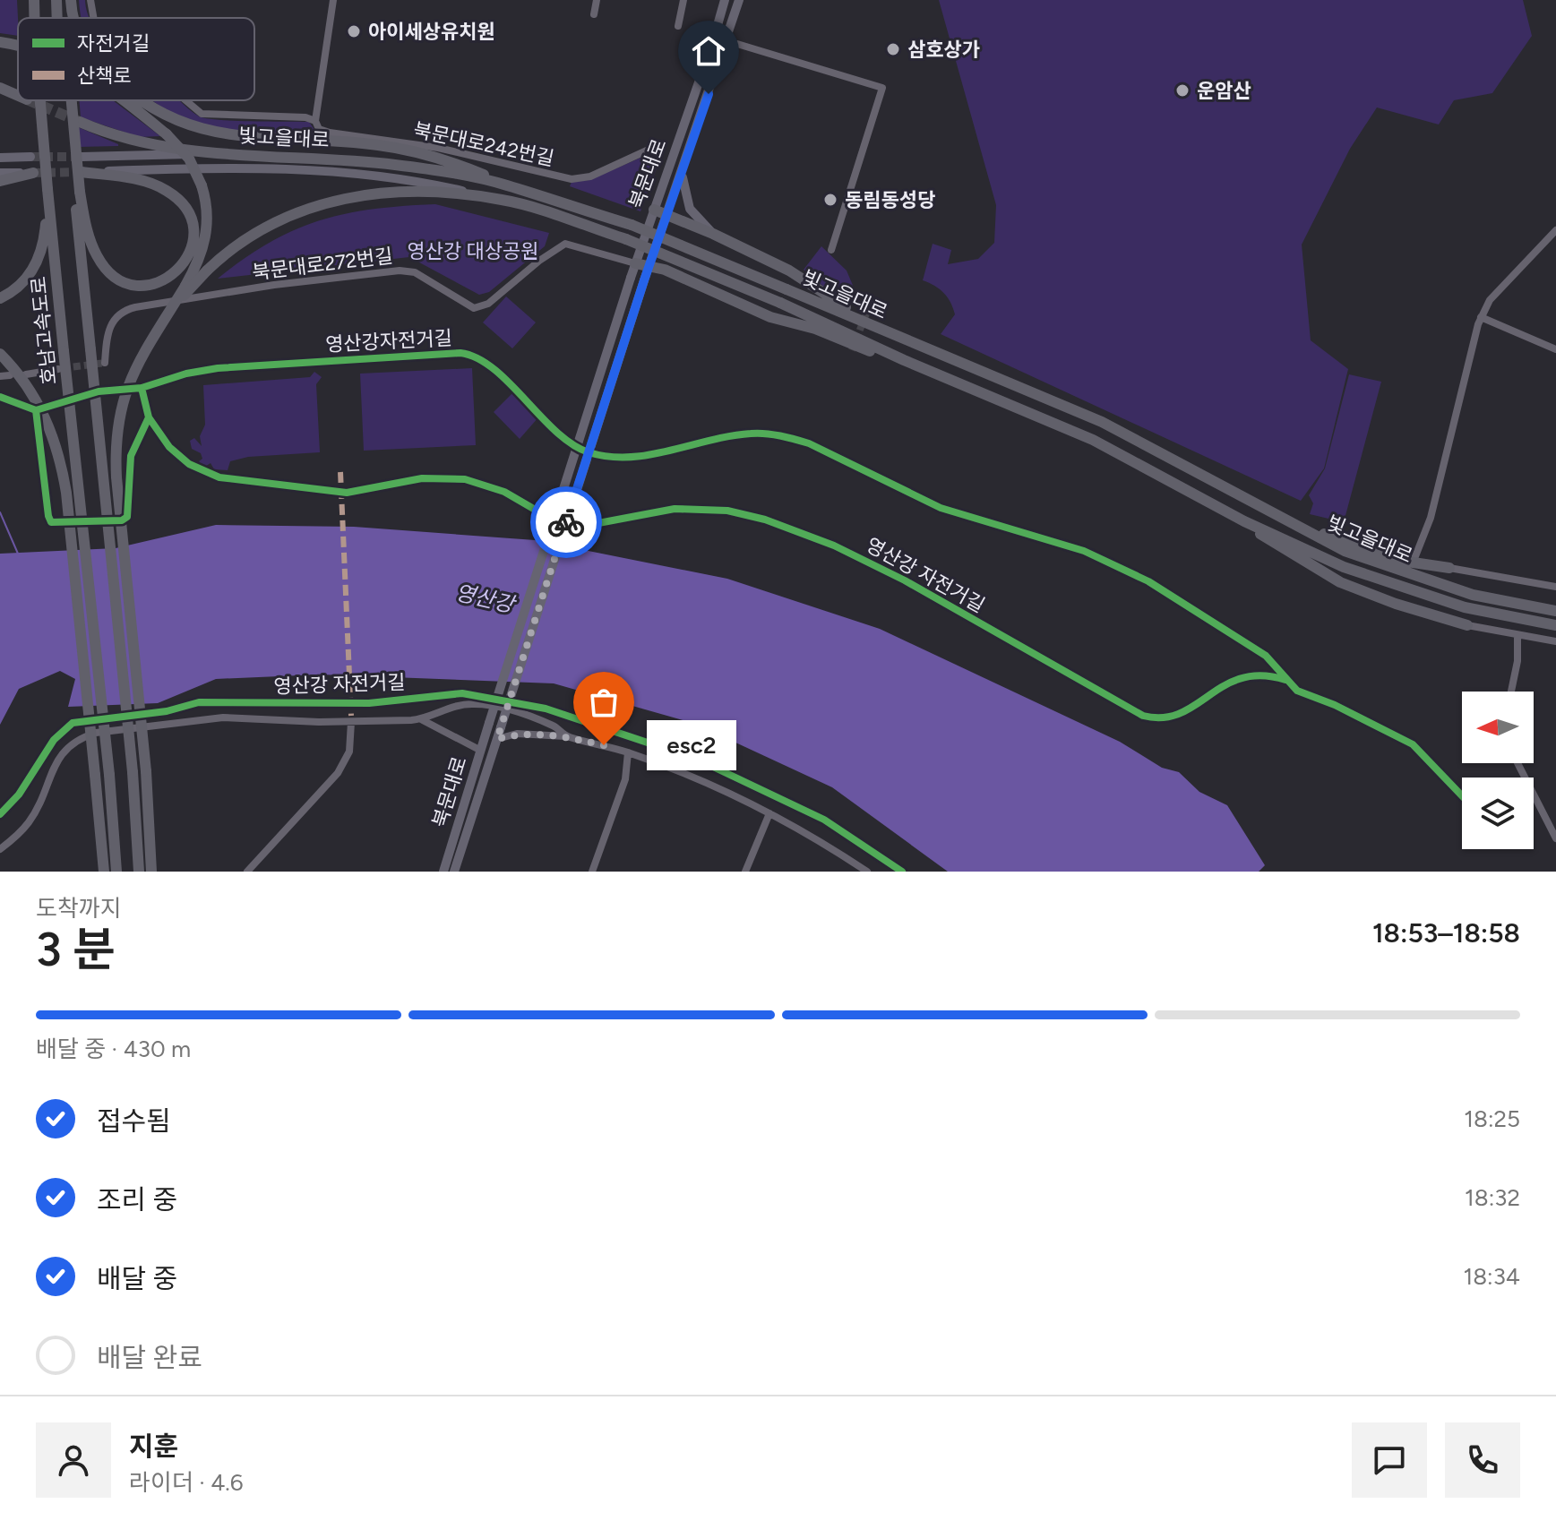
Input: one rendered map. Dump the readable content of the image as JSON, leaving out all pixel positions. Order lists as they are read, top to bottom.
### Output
{
  "streets": {
    "highway": ["빛고을대로", "호남고속도로"],
    "main road": ["북문대로"],
    "street": ["북문대로242번길", "북문대로272번길"],
    "cycle path": ["영산강자전거길", "영산강 자전거길"]
  },
  "crossings": [
    ["북문대로", "북문대로272번길"]
  ],
  "water": ["영산강"],
  "parks": ["영산강 대상공원"],
  "places": [
    "아이세상유치원",
    "삼호상가",
    "운암산",
    "동림동성당",
    "esc2"
  ],
  "legend": ["자전거길", "산책로"],
  "north": "left",
  "page": {
    "bubble": "esc2",
    "heading": ["3 분", "도착까지", "18:53–18:58"],
    "panel": ["지훈", "라이더 · 4.6"],
    "bar": "배달 중 · 430 m",
    "list": [
      ["접수됨", "18:25"],
      ["조리 중", "18:32"],
      ["배달 중", "18:34"],
      "배달 완료"
    ]
  }
}
